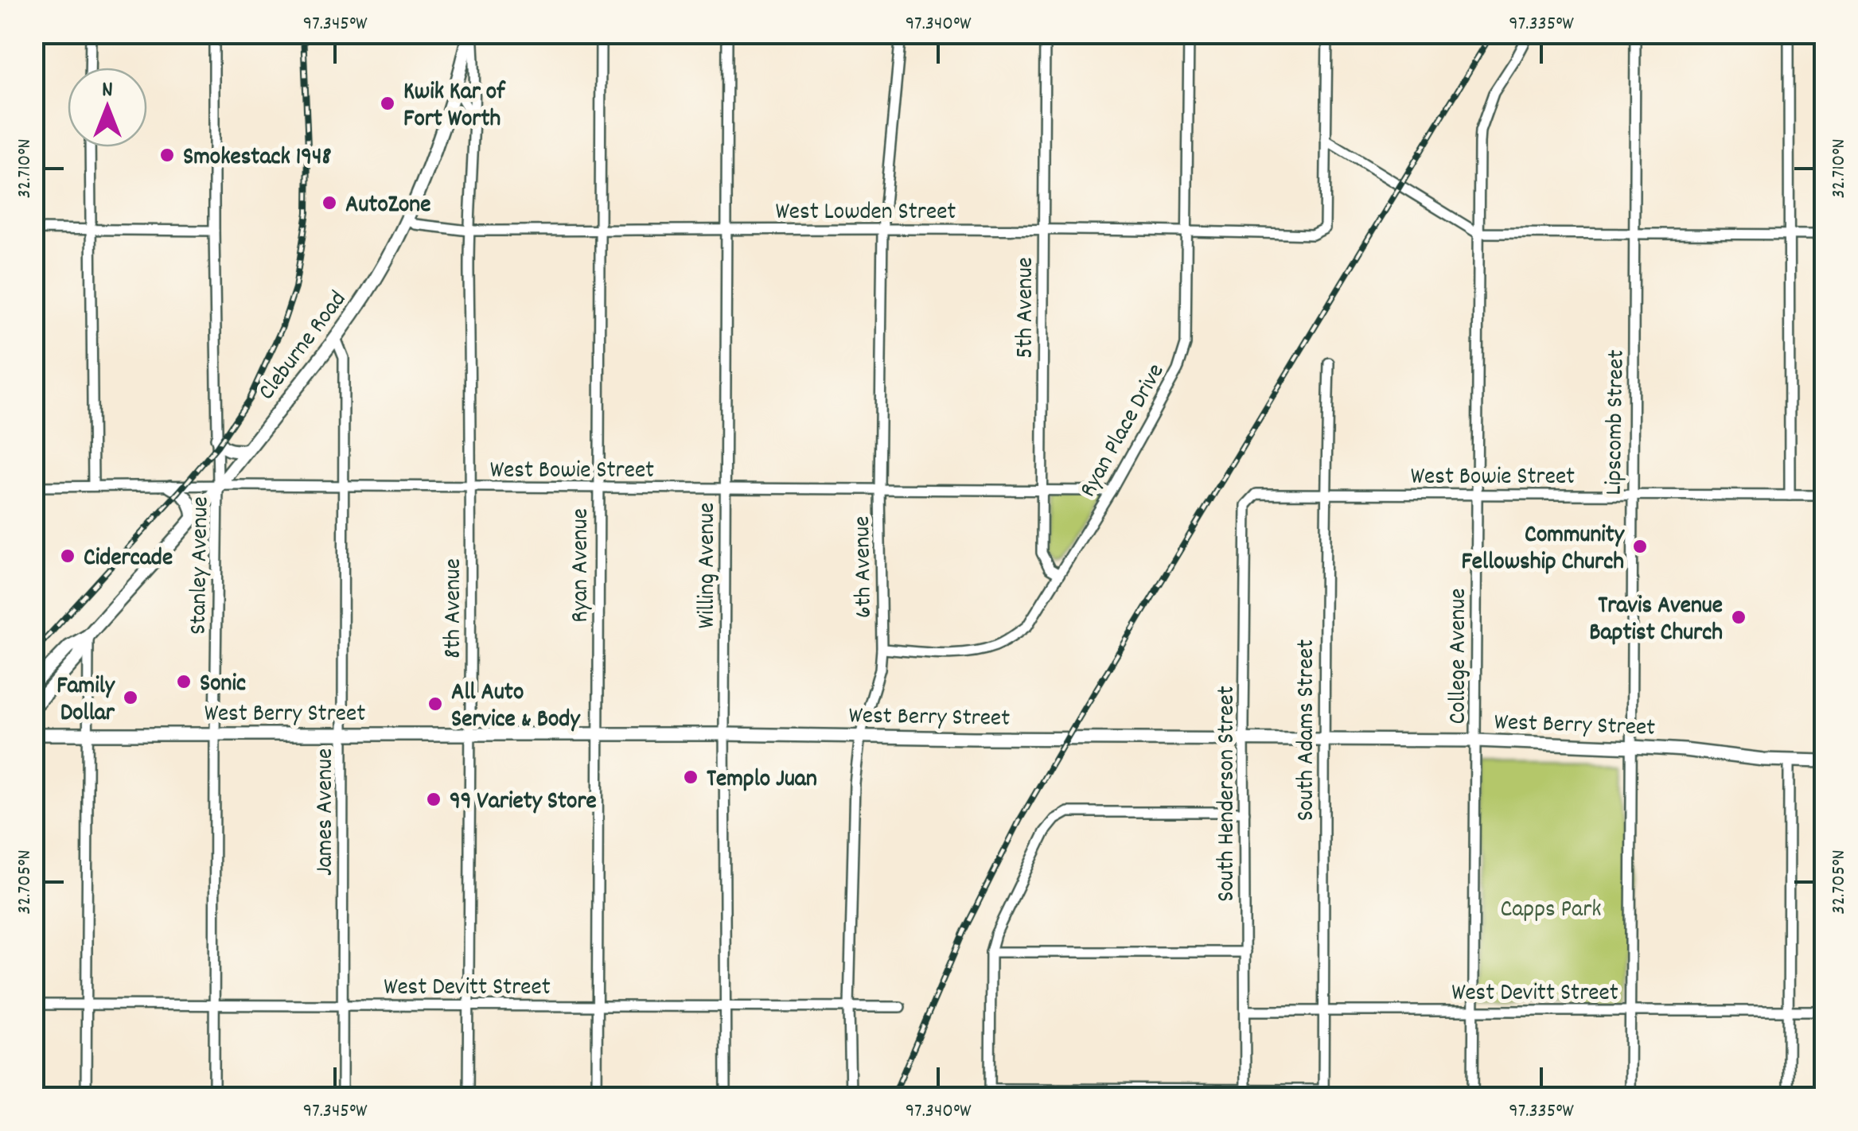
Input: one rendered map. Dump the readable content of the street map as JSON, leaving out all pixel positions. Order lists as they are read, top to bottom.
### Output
{
  "streets": {
    "main road": ["Cleburne Road", "West Berry Street"],
    "street": [
      "West Lowden Street",
      "5th Avenue",
      "Lipscomb Street",
      "Ryan Place Drive",
      "West Bowie Street",
      "Stanley Avenue",
      "Ryan Avenue",
      "Willing Avenue",
      "6th Avenue",
      "8th Avenue",
      "College Avenue",
      "South Adams Street",
      "South Henderson Street",
      "James Avenue",
      "West Devitt Street"
    ]
  },
  "crossings": [
    ["West Lowden Street", "5th Avenue"],
    ["West Lowden Street", "Cleburne Road"],
    ["West Lowden Street", "Ryan Place Drive"],
    ["West Lowden Street", "Ryan Avenue"],
    ["West Lowden Street", "Willing Avenue"],
    ["West Lowden Street", "6th Avenue"],
    ["West Lowden Street", "8th Avenue"],
    ["5th Avenue", "Ryan Place Drive"],
    ["5th Avenue", "West Bowie Street"],
    ["Cleburne Road", "West Bowie Street"],
    ["Cleburne Road", "Stanley Avenue"],
    ["Cleburne Road", "8th Avenue"],
    ["Cleburne Road", "James Avenue"],
    ["Lipscomb Street", "West Bowie Street"],
    ["Lipscomb Street", "West Berry Street"],
    ["Lipscomb Street", "West Devitt Street"],
    ["Ryan Place Drive", "West Bowie Street"],
    ["Ryan Place Drive", "6th Avenue"],
    ["West Bowie Street", "Stanley Avenue"],
    ["West Bowie Street", "Ryan Avenue"],
    ["West Bowie Street", "Willing Avenue"],
    ["West Bowie Street", "6th Avenue"],
    ["West Bowie Street", "8th Avenue"],
    ["West Bowie Street", "College Avenue"],
    ["West Bowie Street", "South Adams Street"],
    ["West Bowie Street", "South Henderson Street"],
    ["West Bowie Street", "James Avenue"],
    ["Stanley Avenue", "West Berry Street"],
    ["Stanley Avenue", "West Devitt Street"],
    ["Ryan Avenue", "West Berry Street"],
    ["Ryan Avenue", "West Devitt Street"],
    ["Willing Avenue", "West Berry Street"],
    ["Willing Avenue", "West Devitt Street"],
    ["6th Avenue", "West Berry Street"],
    ["6th Avenue", "West Devitt Street"],
    ["8th Avenue", "West Berry Street"],
    ["8th Avenue", "West Devitt Street"],
    ["College Avenue", "West Berry Street"],
    ["College Avenue", "West Devitt Street"],
    ["West Berry Street", "South Adams Street"],
    ["West Berry Street", "South Henderson Street"],
    ["West Berry Street", "James Avenue"],
    ["South Adams Street", "West Devitt Street"],
    ["South Henderson Street", "West Devitt Street"],
    ["James Avenue", "West Devitt Street"]
  ],
  "parks": ["Capps Park"],
  "places": [
    "Kwik Kar of Fort Worth",
    "Smokestack 1948",
    "AutoZone",
    "Community Fellowship Church",
    "Cidercade",
    "Travis Avenue Baptist Church",
    "Sonic",
    "Family Dollar",
    "All Auto Service & Body",
    "Templo Juan",
    "99 Variety Store"
  ],
  "north": "top",
  "coordinates": [
    "97.345°W",
    "97.340°W",
    "97.335°W",
    "32.710°N",
    "32.705°N"
  ]
}
